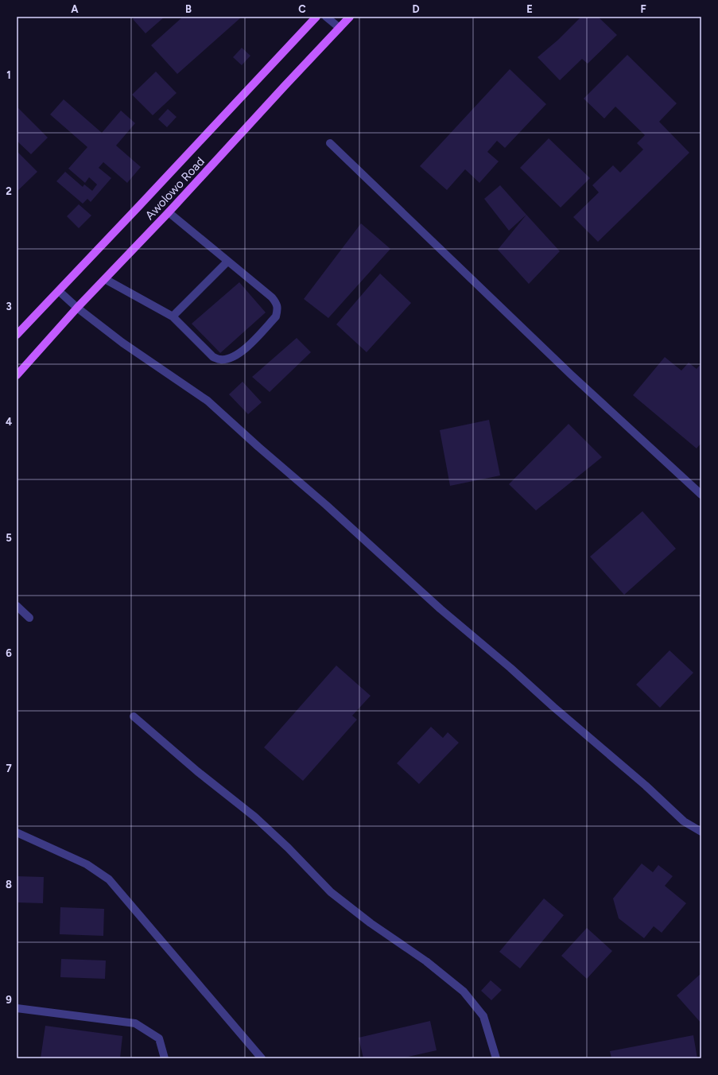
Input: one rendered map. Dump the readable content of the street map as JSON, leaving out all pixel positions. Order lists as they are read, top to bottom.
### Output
{
  "streets": {
    "main road": ["Awolowo Road"]
  },
  "grid": {
    "columns": [
      "A",
      "B",
      "C",
      "D",
      "E",
      "F"
    ],
    "rows": [
      "1",
      "2",
      "3",
      "4",
      "5",
      "6",
      "7",
      "8",
      "9"
    ]
  }
}
